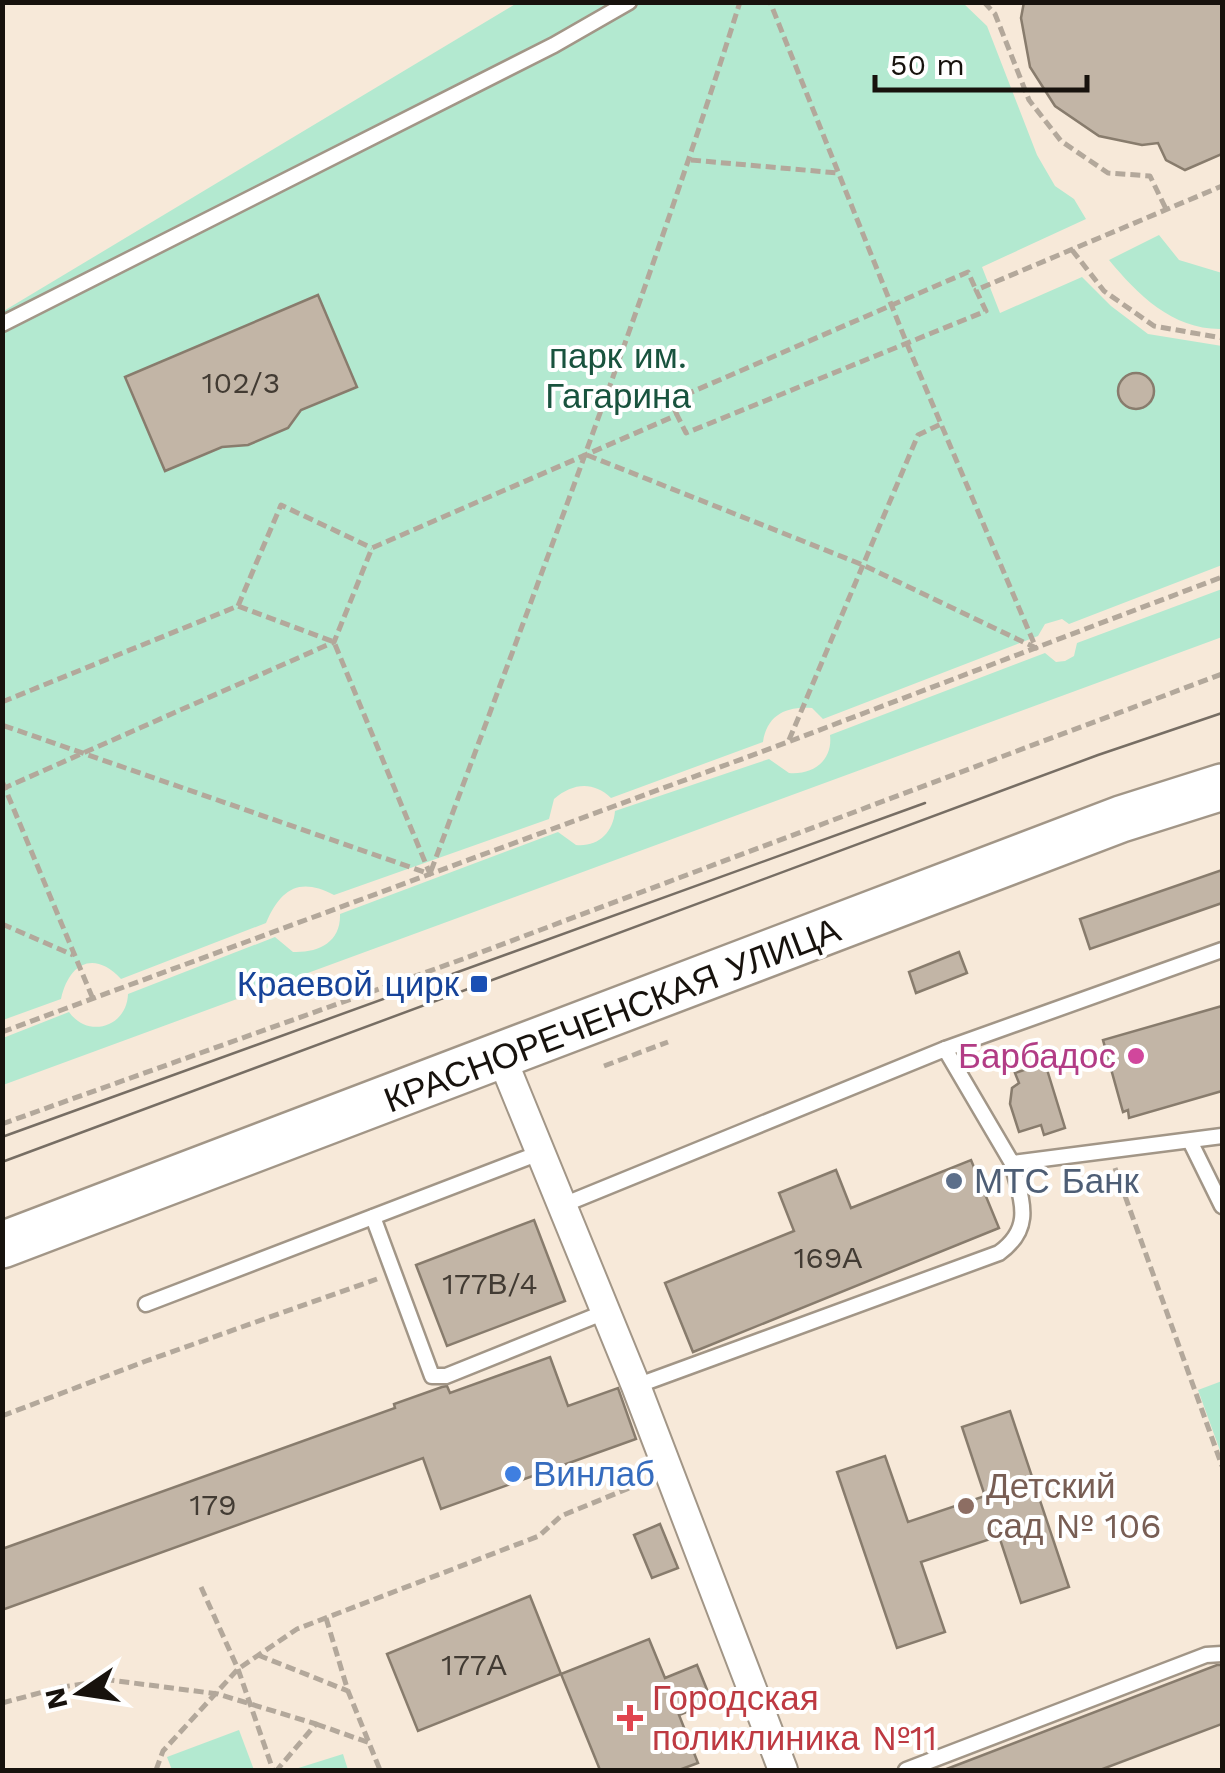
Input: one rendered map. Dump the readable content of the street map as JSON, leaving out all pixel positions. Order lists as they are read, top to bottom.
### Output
{
  "streets": {
    "main road": ["КРАСНОРЕЧЕНСКАЯ УЛИЦА"]
  },
  "parks": ["парк им. Гагарина"],
  "places": {
    "transit": ["Краевой цирк"],
    "other": [
      "Барбадос",
      "МТС Банк",
      "Винлаб",
      "Детский сад № 106"
    ],
    "health": ["Городская поликлиника №11"]
  },
  "house_numbers": [
    "102/3",
    "169А",
    "177В/4",
    "179",
    "177А"
  ],
  "scale_bar": "50 m",
  "north": "left"
}
